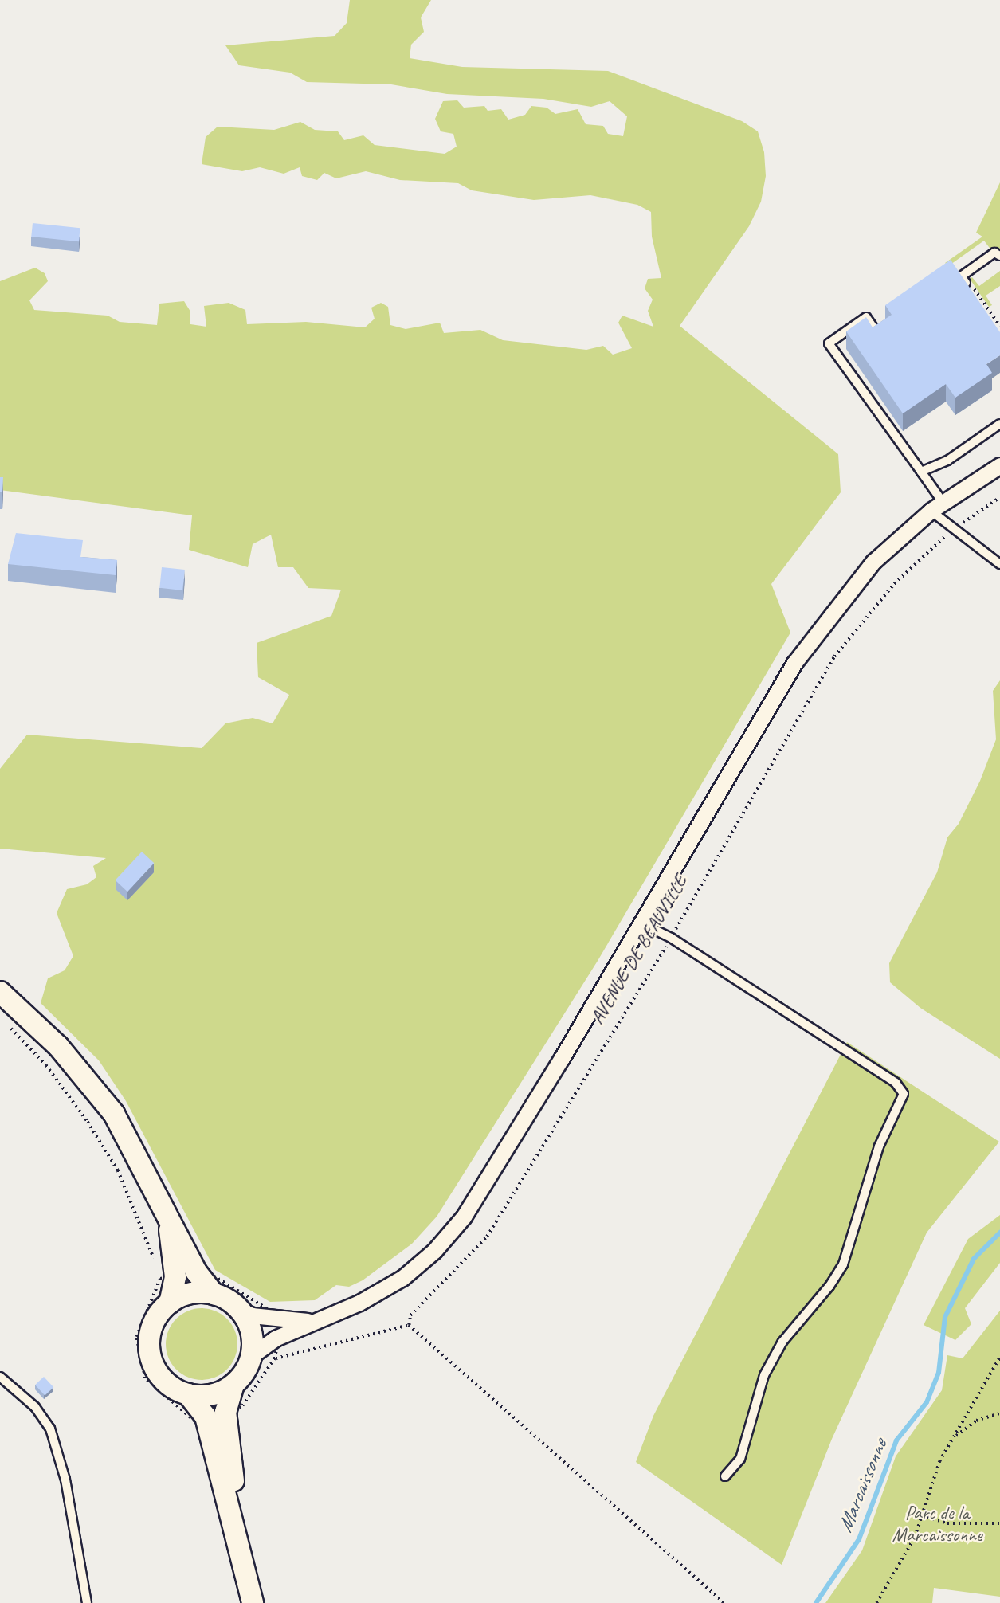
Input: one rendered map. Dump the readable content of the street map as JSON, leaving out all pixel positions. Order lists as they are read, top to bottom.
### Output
{
  "streets": {
    "street": ["AVENUE DE BEAUVILLE"]
  },
  "water": ["Marcaissonne"],
  "parks": ["Parc de la Marcaissonne"]
}
